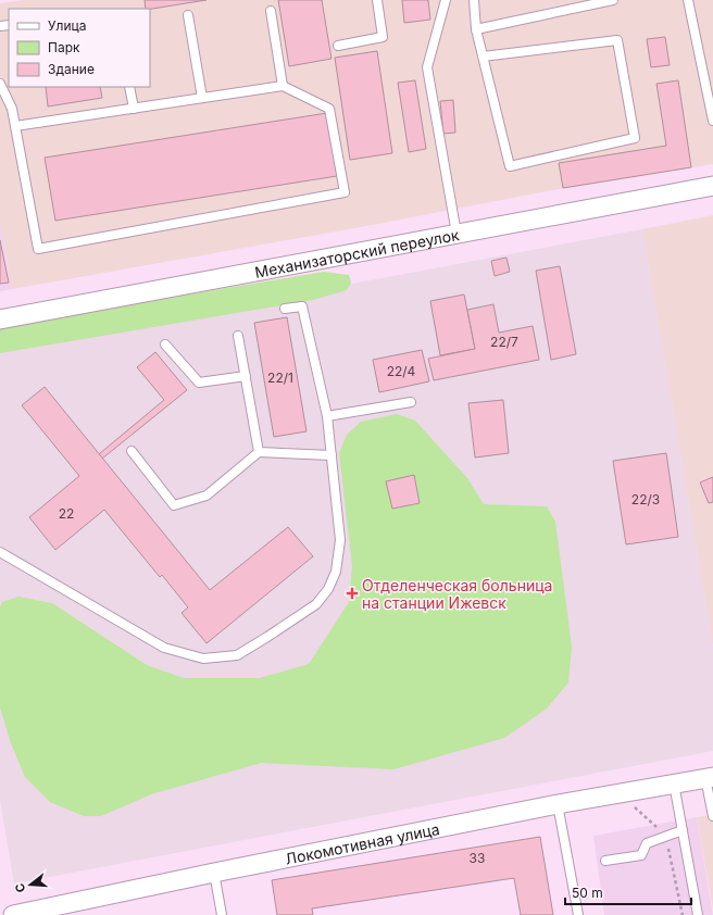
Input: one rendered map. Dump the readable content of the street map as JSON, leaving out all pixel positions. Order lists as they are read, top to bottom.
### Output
{
  "streets": {
    "street": ["Механизаторский переулок", "Локомотивная улица"]
  },
  "places": {
    "health": ["Отделенческая больница на станции Ижевск"]
  },
  "house_numbers": [
    "22/7",
    "22/4",
    "22/1",
    "22/3",
    "22",
    "33"
  ],
  "legend": ["Улица", "Парк", "Здание"],
  "scale_bar": "50 m",
  "north": "left"
}
